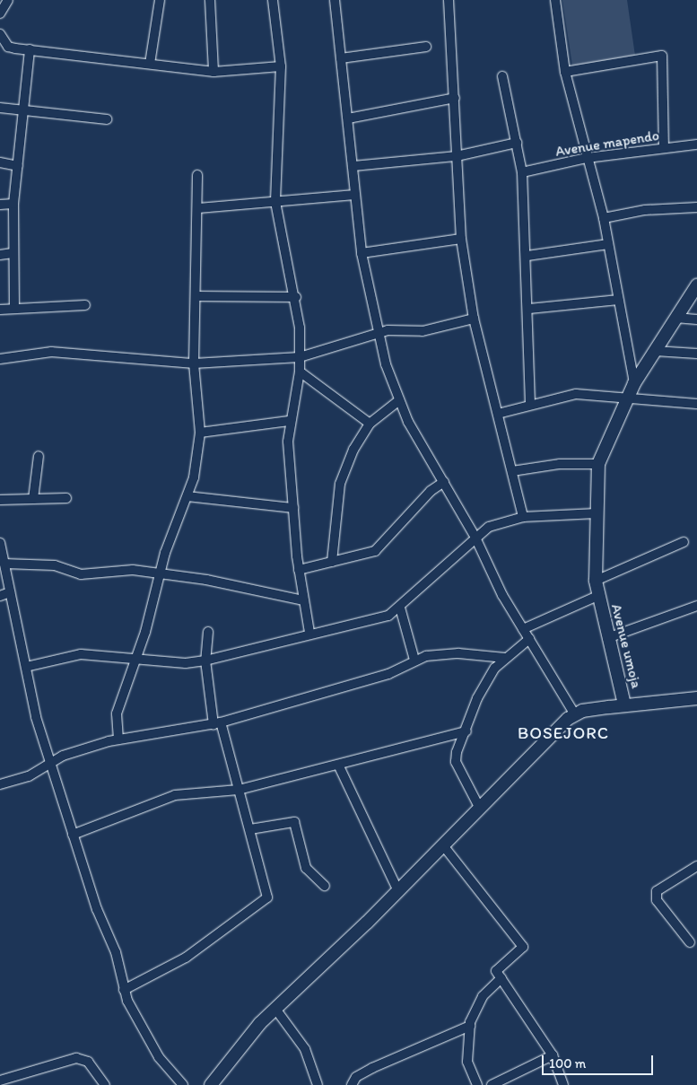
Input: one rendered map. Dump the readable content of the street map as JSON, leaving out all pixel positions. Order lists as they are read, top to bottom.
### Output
{
  "streets": {
    "street": ["Avenue mapendo", "Avenue umoja"]
  },
  "districts": ["BOSEJORC"],
  "scale_bar": "100 m"
}
